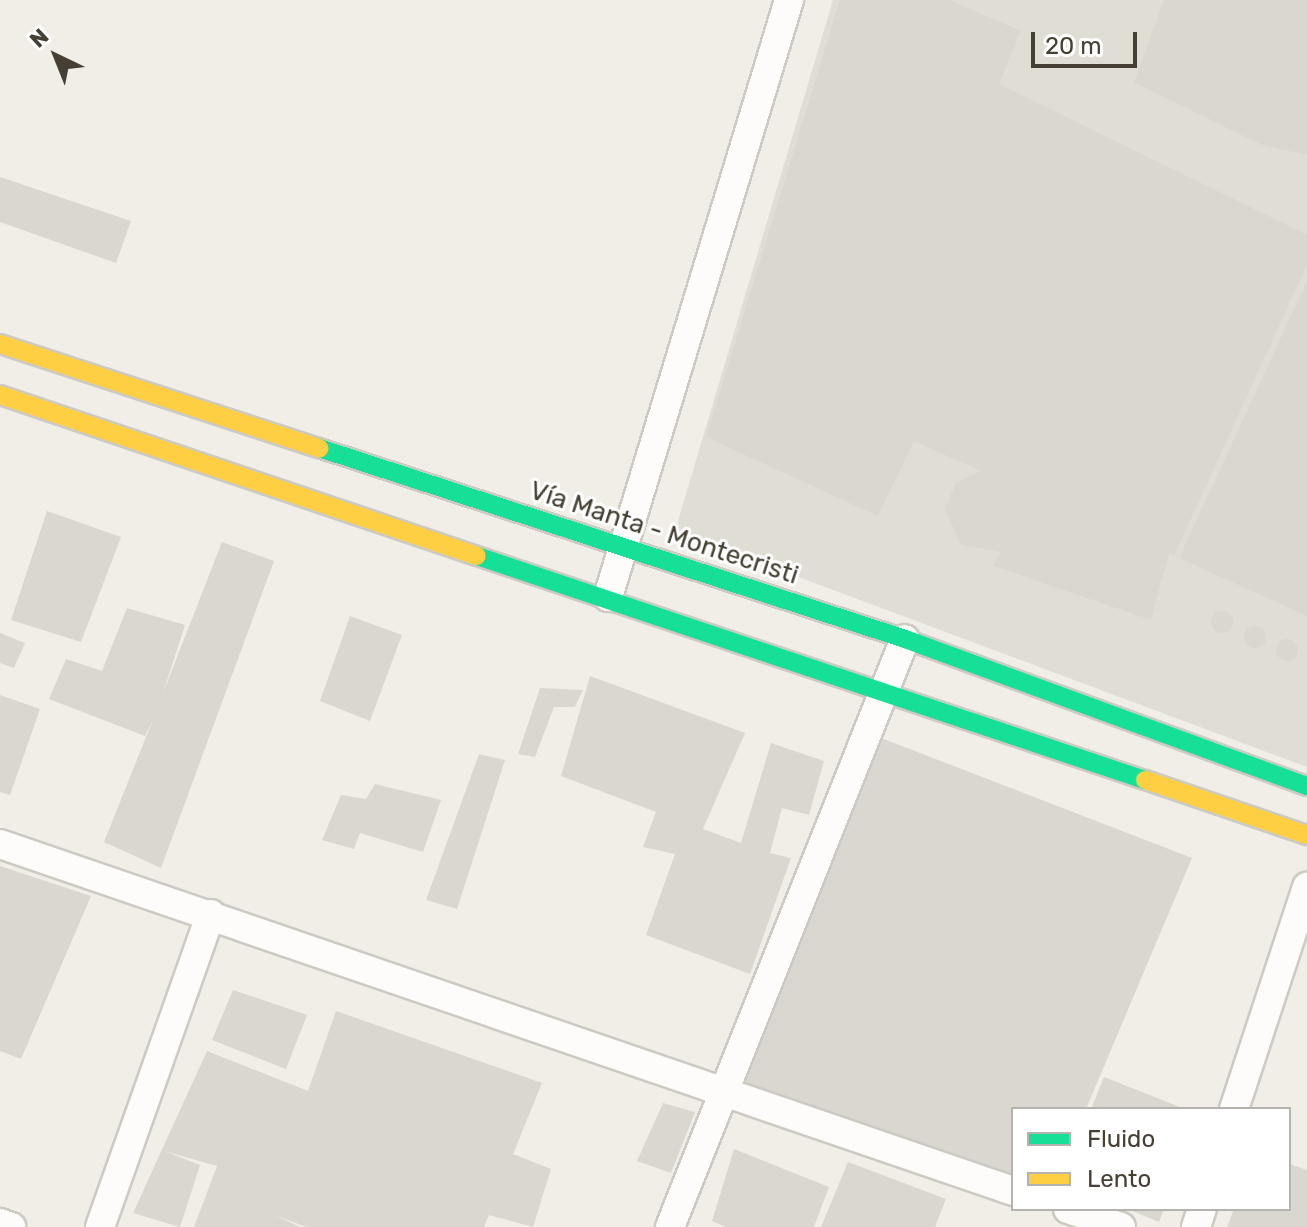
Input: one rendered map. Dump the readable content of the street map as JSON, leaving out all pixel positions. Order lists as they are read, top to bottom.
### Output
{
  "streets": {
    "main road": ["Vía Manta - Montecristi"]
  },
  "legend": ["Fluido", "Lento"],
  "scale_bar": "20 m",
  "north": "top left"
}
